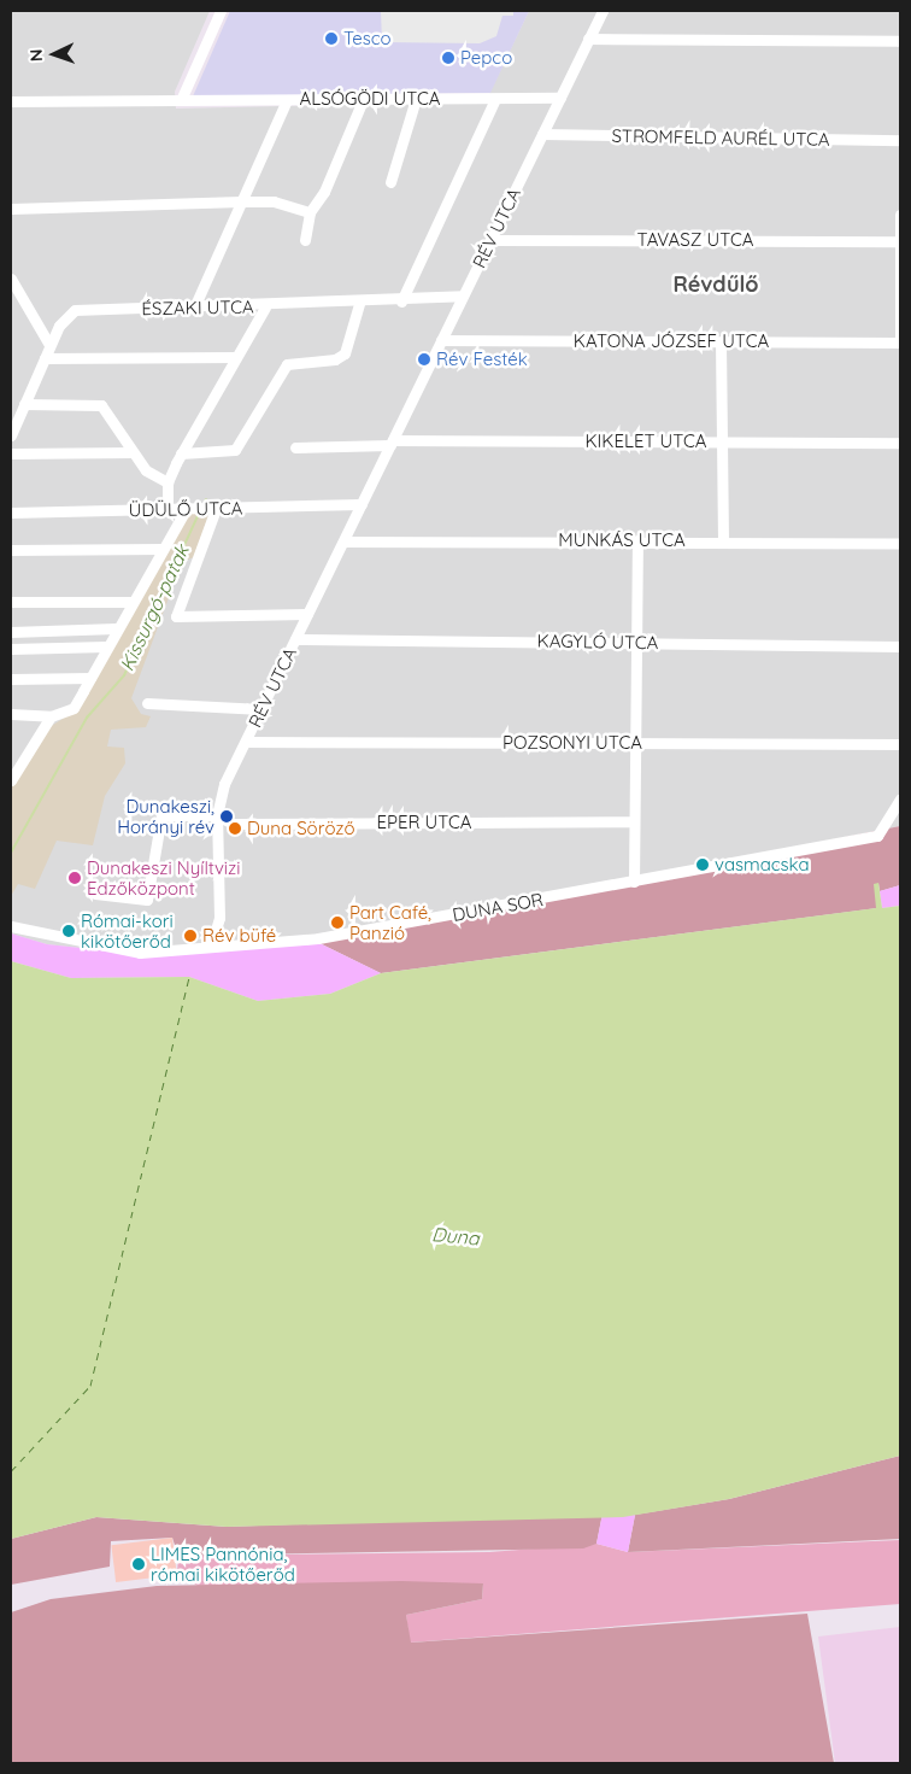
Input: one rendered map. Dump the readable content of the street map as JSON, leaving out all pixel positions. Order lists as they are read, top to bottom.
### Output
{
  "streets": {
    "street": [
      "ALSÓGÖDI UTCA",
      "STROMFELD AURÉL UTCA",
      "RÉV UTCA",
      "TAVASZ UTCA",
      "ÉSZAKI UTCA",
      "KATONA JÓZSEF UTCA",
      "KIKELET UTCA",
      "ÜDÜLŐ UTCA",
      "MUNKÁS UTCA",
      "KAGYLÓ UTCA",
      "POZSONYI UTCA",
      "EPER UTCA",
      "DUNA SOR"
    ]
  },
  "crossings": [
    ["ALSÓGÖDI UTCA", "RÉV UTCA"],
    ["STROMFELD AURÉL UTCA", "RÉV UTCA"],
    ["RÉV UTCA", "TAVASZ UTCA"],
    ["RÉV UTCA", "ÉSZAKI UTCA"],
    ["RÉV UTCA", "KATONA JÓZSEF UTCA"],
    ["RÉV UTCA", "KIKELET UTCA"],
    ["RÉV UTCA", "ÜDÜLŐ UTCA"],
    ["RÉV UTCA", "MUNKÁS UTCA"],
    ["RÉV UTCA", "KAGYLÓ UTCA"],
    ["RÉV UTCA", "POZSONYI UTCA"],
    ["RÉV UTCA", "EPER UTCA"],
    ["RÉV UTCA", "DUNA SOR"]
  ],
  "districts": ["Révdűlő"],
  "water": ["Kissurgó-patak", "Duna"],
  "places": [
    "Tesco",
    "Pepco",
    "Rév Festék",
    "Dunakeszi, Horányi rév",
    "Duna Söröző",
    "vasmacska",
    "Dunakeszi Nyíltvizi Edzőközpont",
    "Part Café, Panzió",
    "Római-kori kikötőerőd",
    "Rév büfé",
    "LIMES Pannónia, római kikötőerőd"
  ],
  "north": "left"
}
